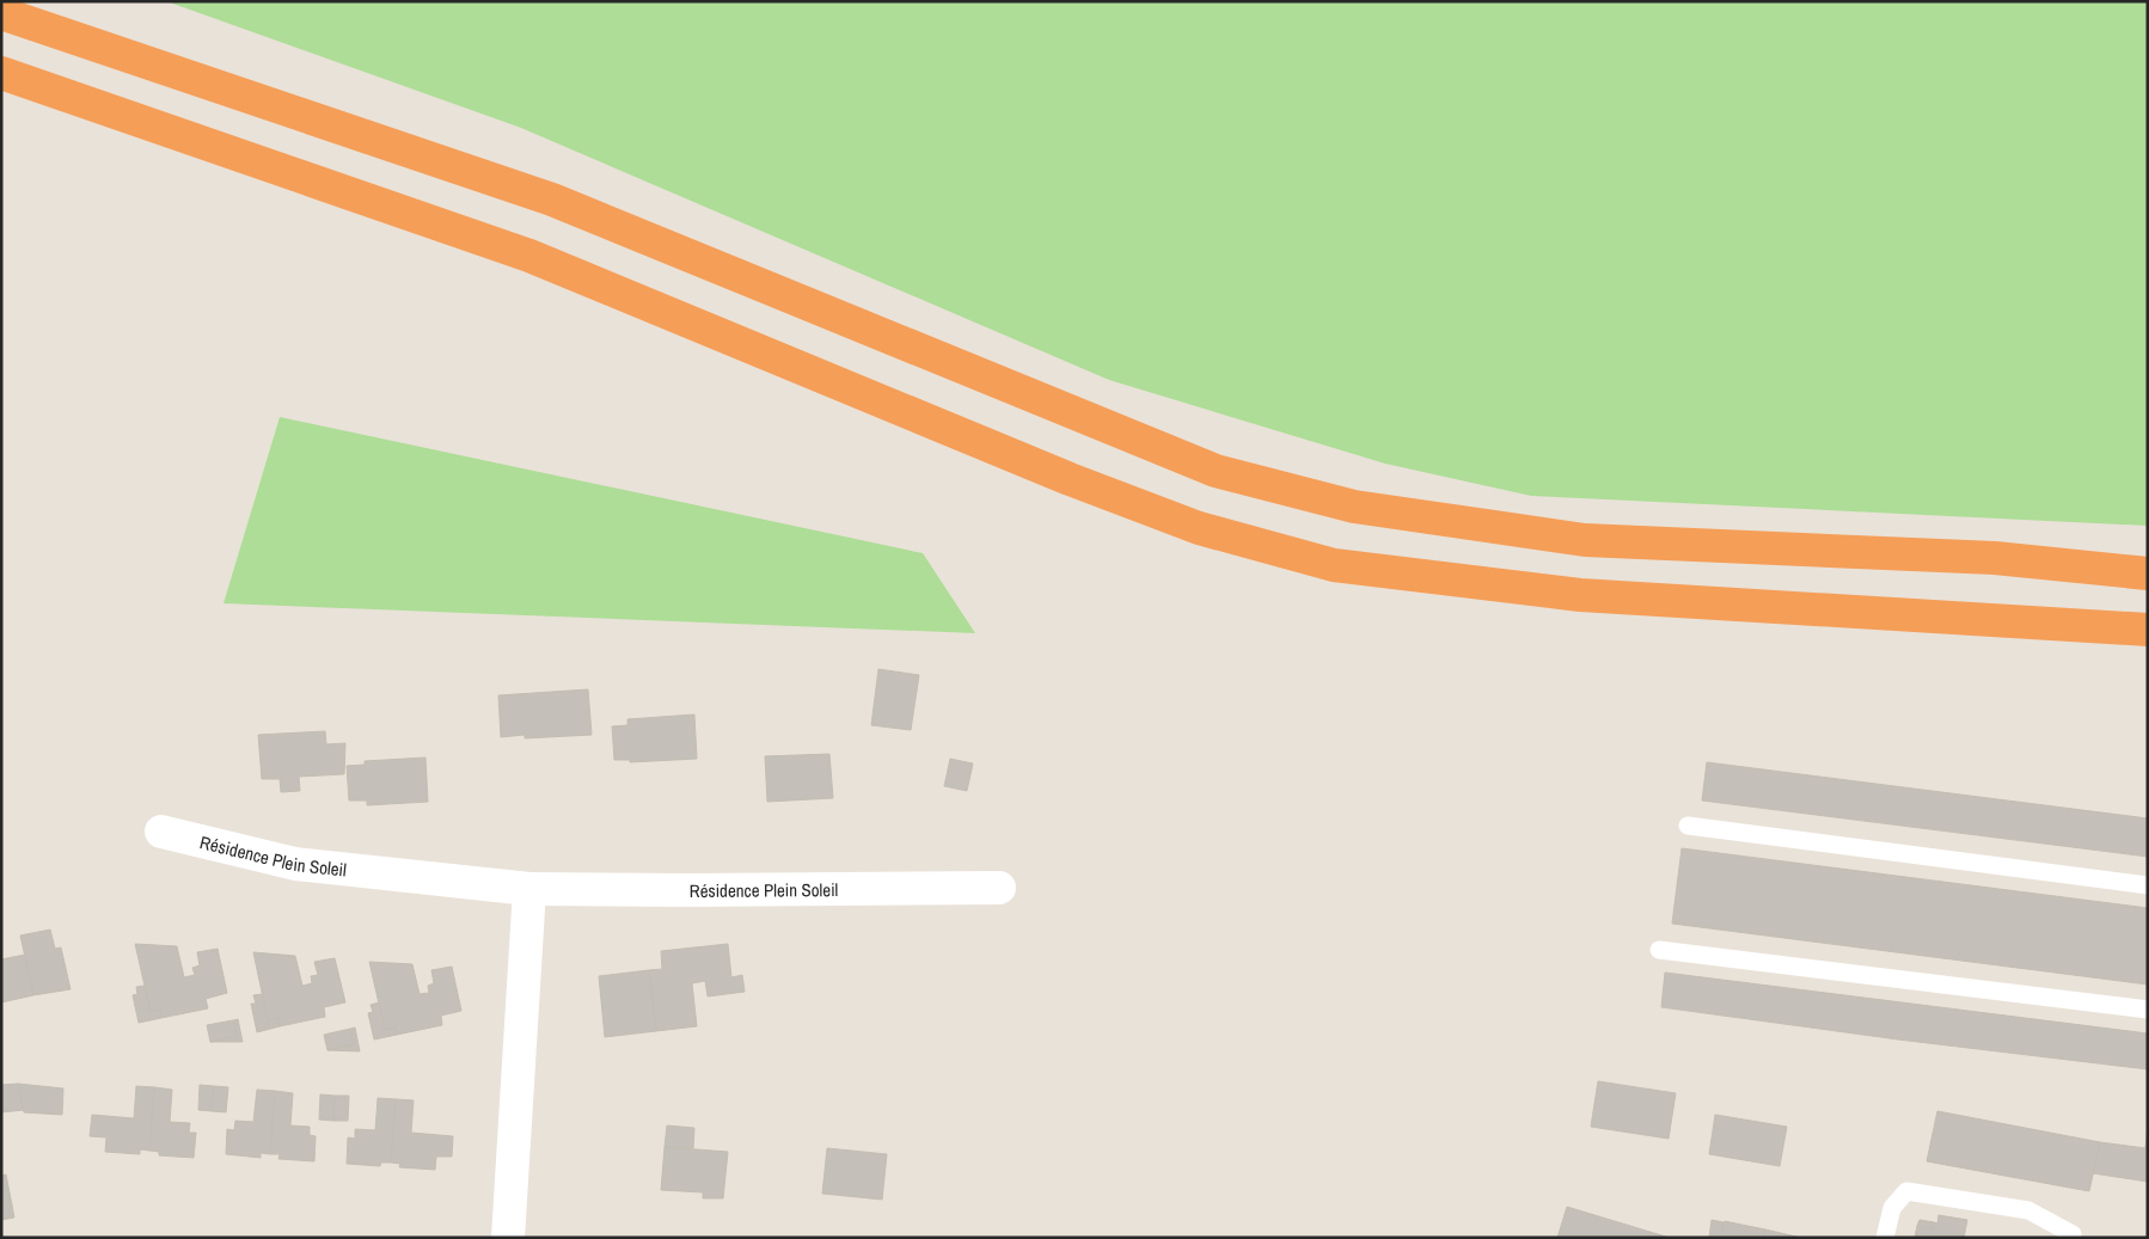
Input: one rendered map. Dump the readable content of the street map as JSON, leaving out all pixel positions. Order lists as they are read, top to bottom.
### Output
{
  "streets": {
    "street": ["Résidence Plein Soleil"]
  }
}
